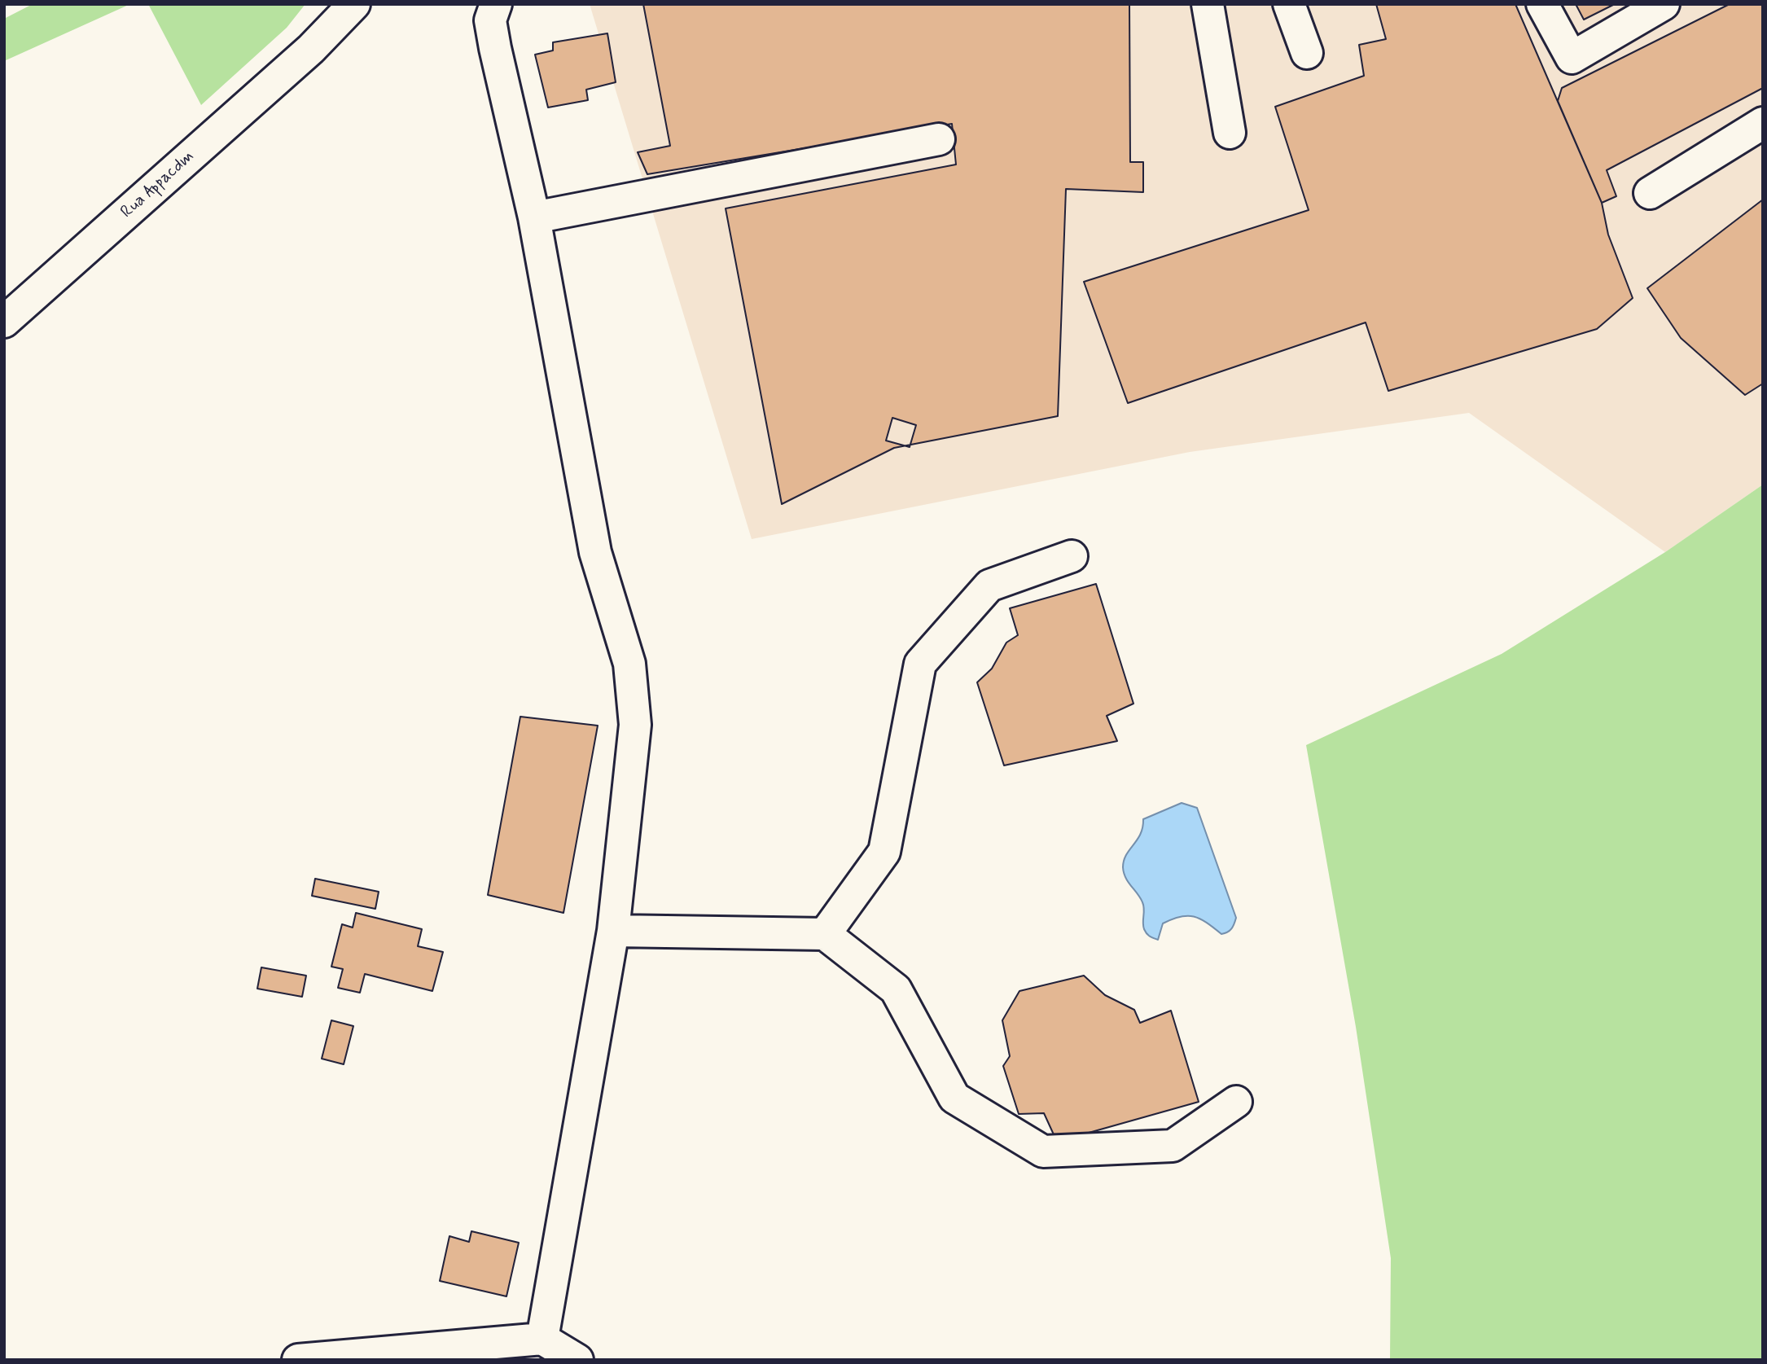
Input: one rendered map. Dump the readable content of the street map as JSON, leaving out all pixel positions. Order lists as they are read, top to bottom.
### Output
{
  "streets": {
    "street": ["Rua Appacdm"]
  }
}
